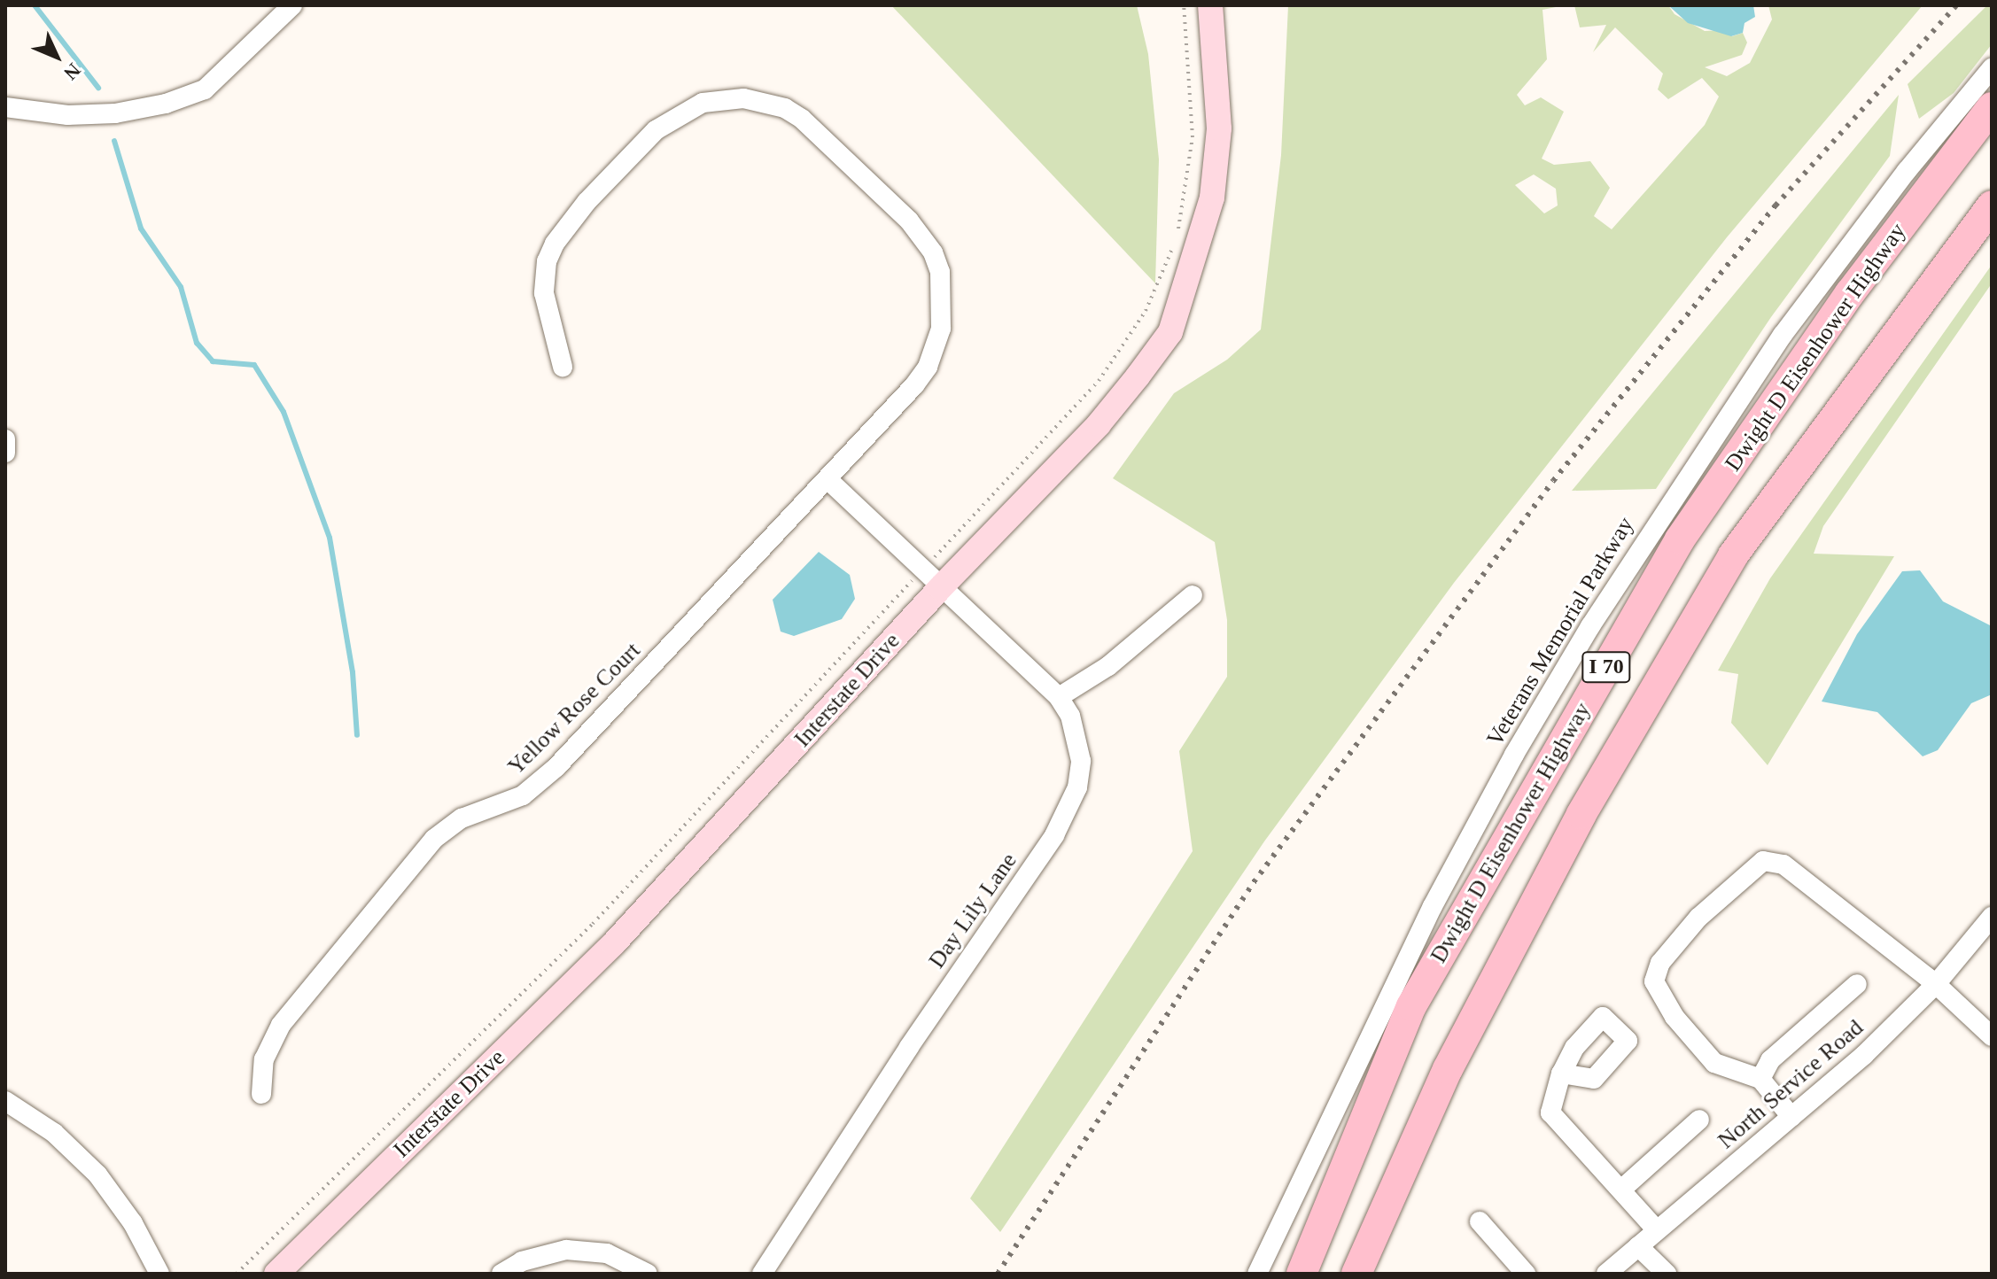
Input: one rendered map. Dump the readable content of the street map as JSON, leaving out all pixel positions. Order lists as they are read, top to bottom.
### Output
{
  "streets": {
    "highway": ["Dwight D Eisenhower Highway", "I 70"],
    "main road": ["Interstate Drive"],
    "street": [
      "Veterans Memorial Parkway",
      "Yellow Rose Court",
      "Day Lily Lane",
      "North Service Road"
    ]
  },
  "crossings": [
    ["Interstate Drive", "Day Lily Lane"],
    ["Yellow Rose Court", "Day Lily Lane"]
  ],
  "north": "bottom right"
}
